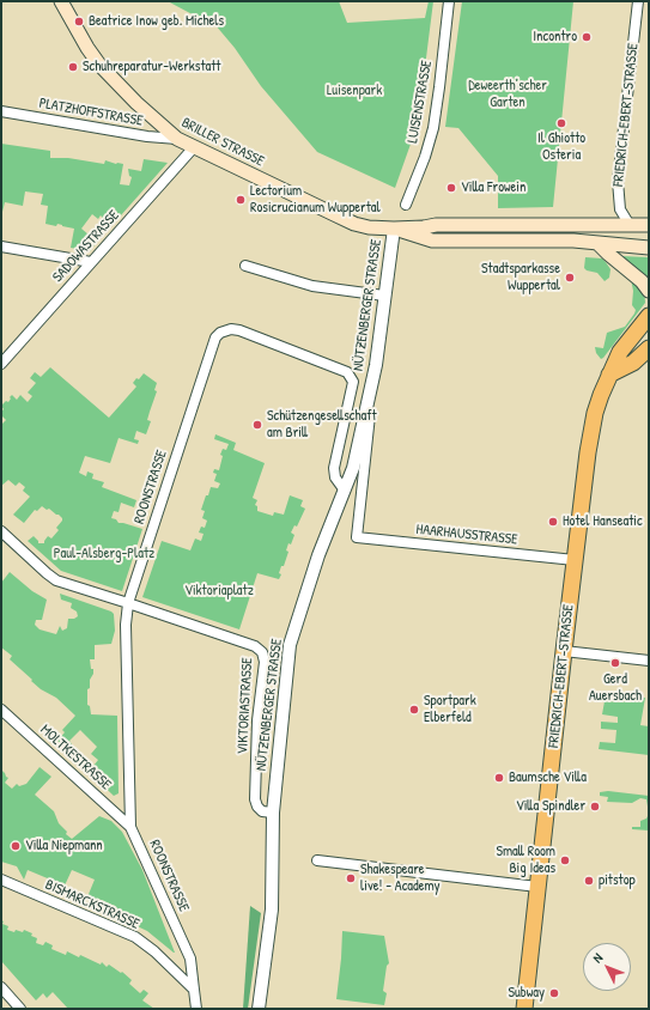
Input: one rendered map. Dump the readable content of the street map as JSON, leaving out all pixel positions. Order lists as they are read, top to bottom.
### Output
{
  "streets": {
    "main road": ["FRIEDRICH-EBERT-STRASSE", "BRILLER STRASSE"],
    "street": [
      "LUISENSTRASSE",
      "PLATZHOFFSTRASSE",
      "SADOWASTRASSE",
      "NÜTZENBERGER STRASSE",
      "ROONSTRASSE",
      "HAARHAUSSTRASSE",
      "VIKTORIASTRASSE",
      "MOLTKESTRASSE",
      "BISMARCKSTRASSE"
    ]
  },
  "crossings": [
    ["PLATZHOFFSTRASSE", "BRILLER STRASSE"],
    ["FRIEDRICH-EBERT-STRASSE", "BRILLER STRASSE"],
    ["FRIEDRICH-EBERT-STRASSE", "HAARHAUSSTRASSE"],
    ["BRILLER STRASSE", "SADOWASTRASSE"],
    ["BRILLER STRASSE", "NÜTZENBERGER STRASSE"],
    ["NÜTZENBERGER STRASSE", "ROONSTRASSE"],
    ["NÜTZENBERGER STRASSE", "HAARHAUSSTRASSE"],
    ["NÜTZENBERGER STRASSE", "VIKTORIASTRASSE"],
    ["ROONSTRASSE", "VIKTORIASTRASSE"],
    ["ROONSTRASSE", "MOLTKESTRASSE"],
    ["ROONSTRASSE", "BISMARCKSTRASSE"]
  ],
  "parks": [
    "Deweerth’scher Garten",
    "Luisenpark",
    "Paul-Alsberg-Platz",
    "Viktoriaplatz"
  ],
  "places": [
    "Beatrice Inow geb. Michels",
    "Incontro",
    "Schuhreparatur-Werkstatt",
    "Il Ghiotto Osteria",
    "Villa Frowein",
    "Lectorium Rosicrucianum Wuppertal",
    "Stadtsparkasse Wuppertal",
    "Schützengesellschaft am Brill",
    "Hotel Hanseatic",
    "Gerd Auersbach",
    "Sportpark Elberfeld",
    "Baumsche Villa",
    "Villa Spindler",
    "Villa Niepmann",
    "Small Room Big Ideas",
    "Shakespeare live! - Academy",
    "pitstop",
    "Subway"
  ],
  "north": "top left"
}
